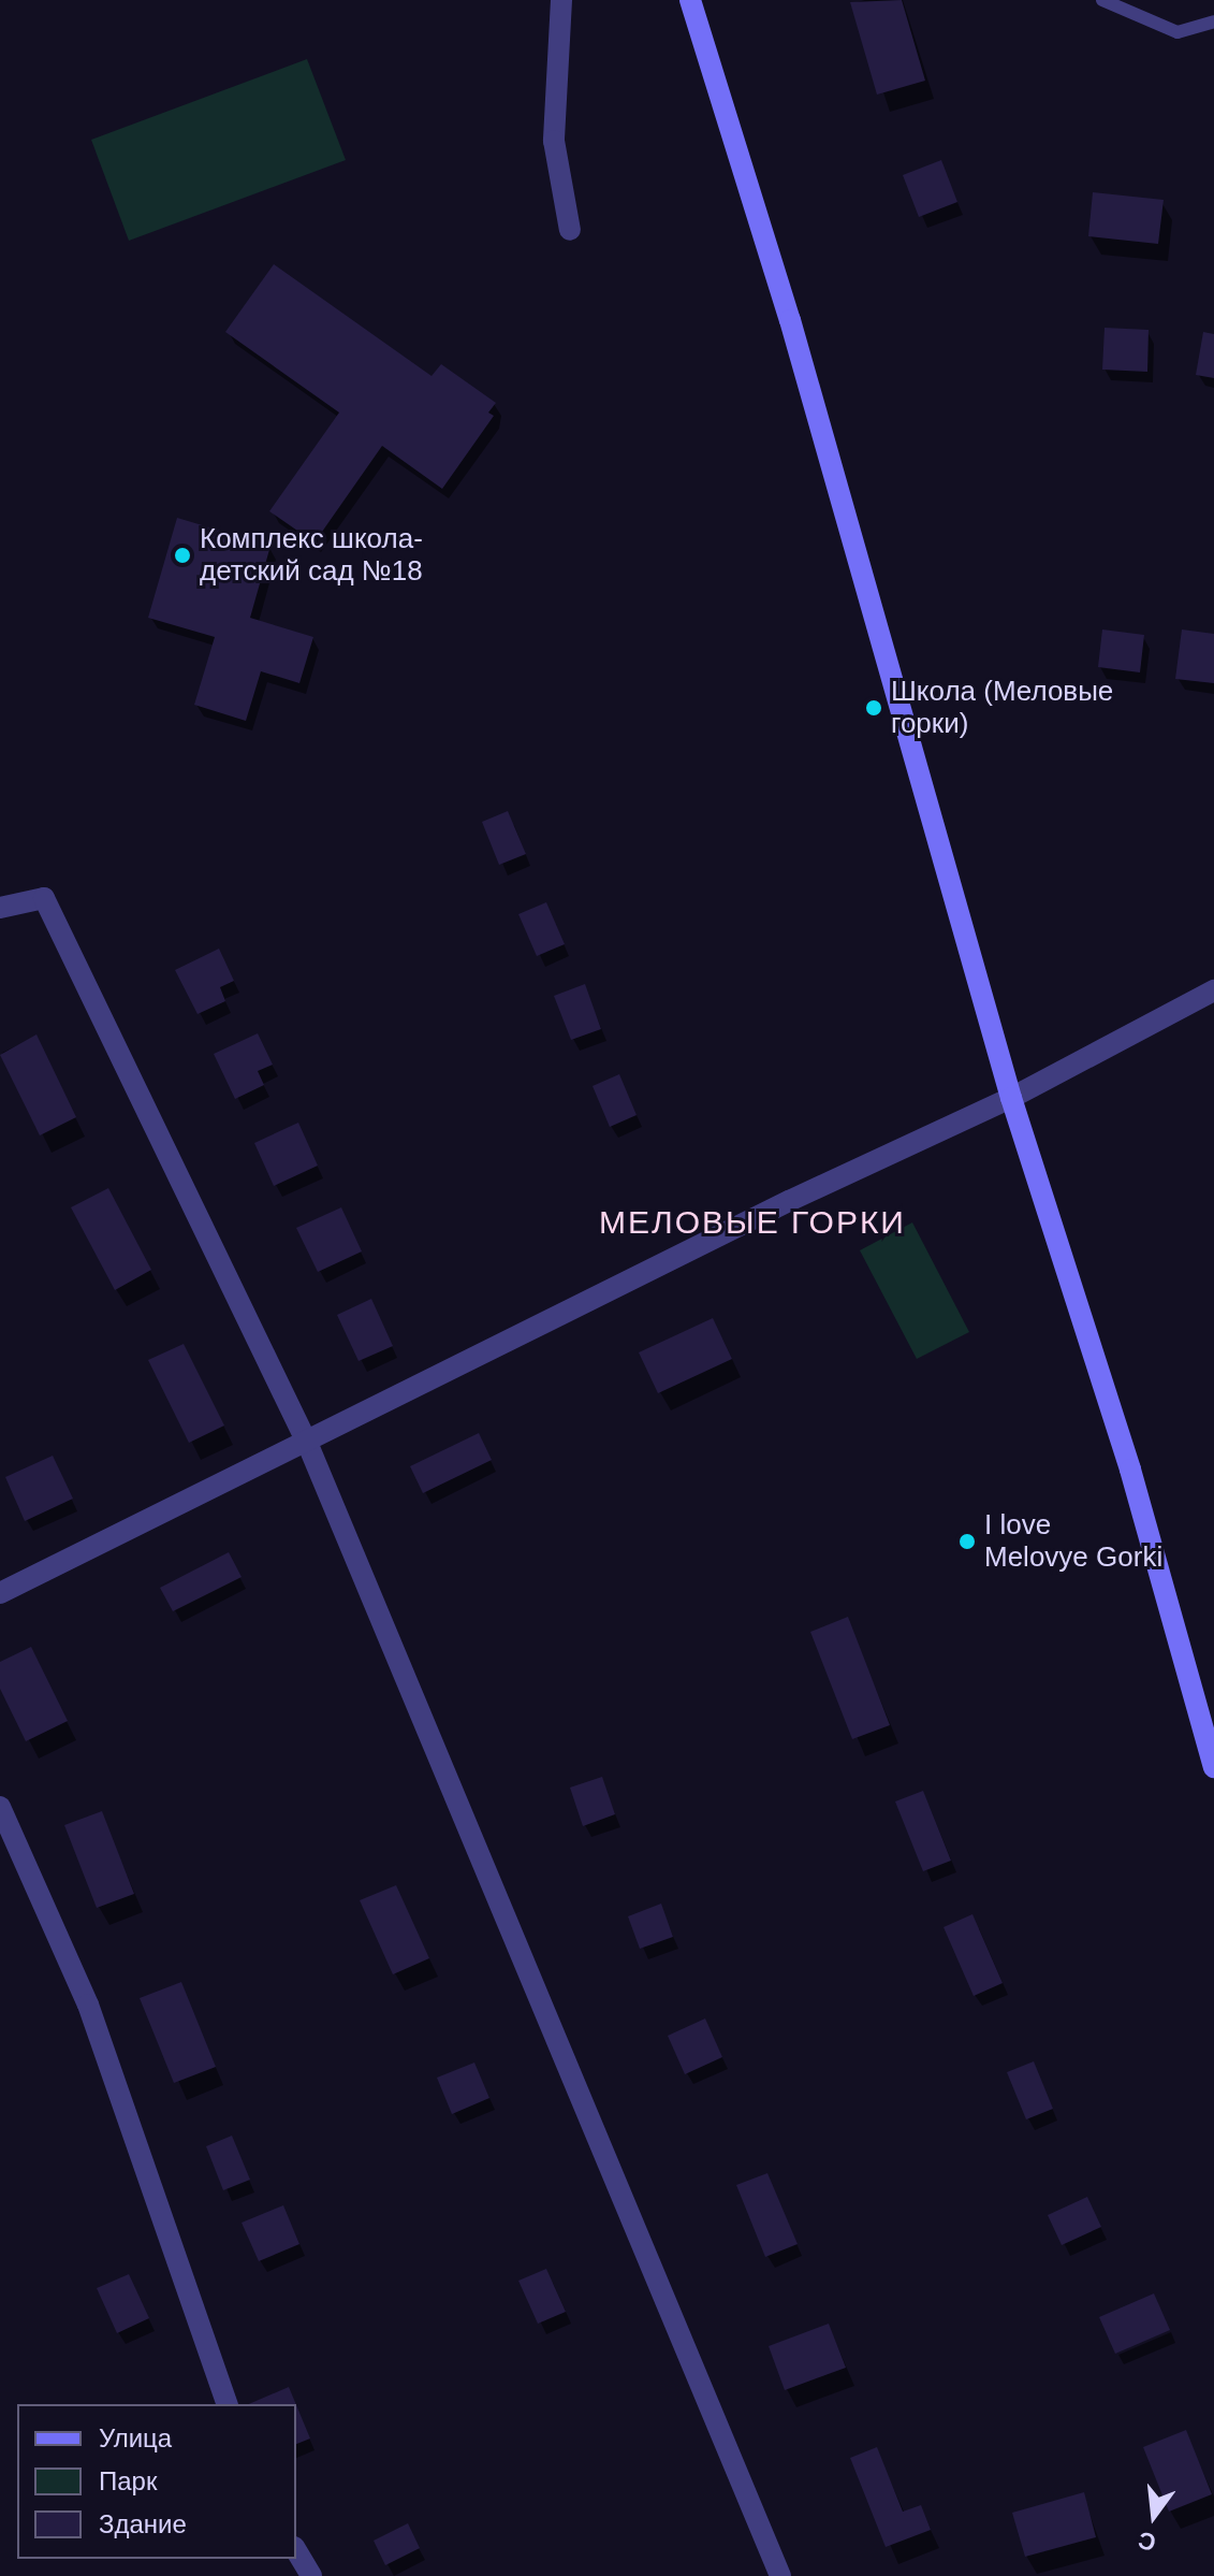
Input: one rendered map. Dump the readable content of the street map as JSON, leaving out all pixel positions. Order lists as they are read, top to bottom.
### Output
{
  "districts": ["МЕЛОВЫЕ ГОРКИ"],
  "places": ["Комплекс школа- детский сад №18", "Школа (Меловые горки)", "I love Melovye Gorki"],
  "legend": ["Улица", "Парк", "Здание"],
  "north": "bottom"
}
